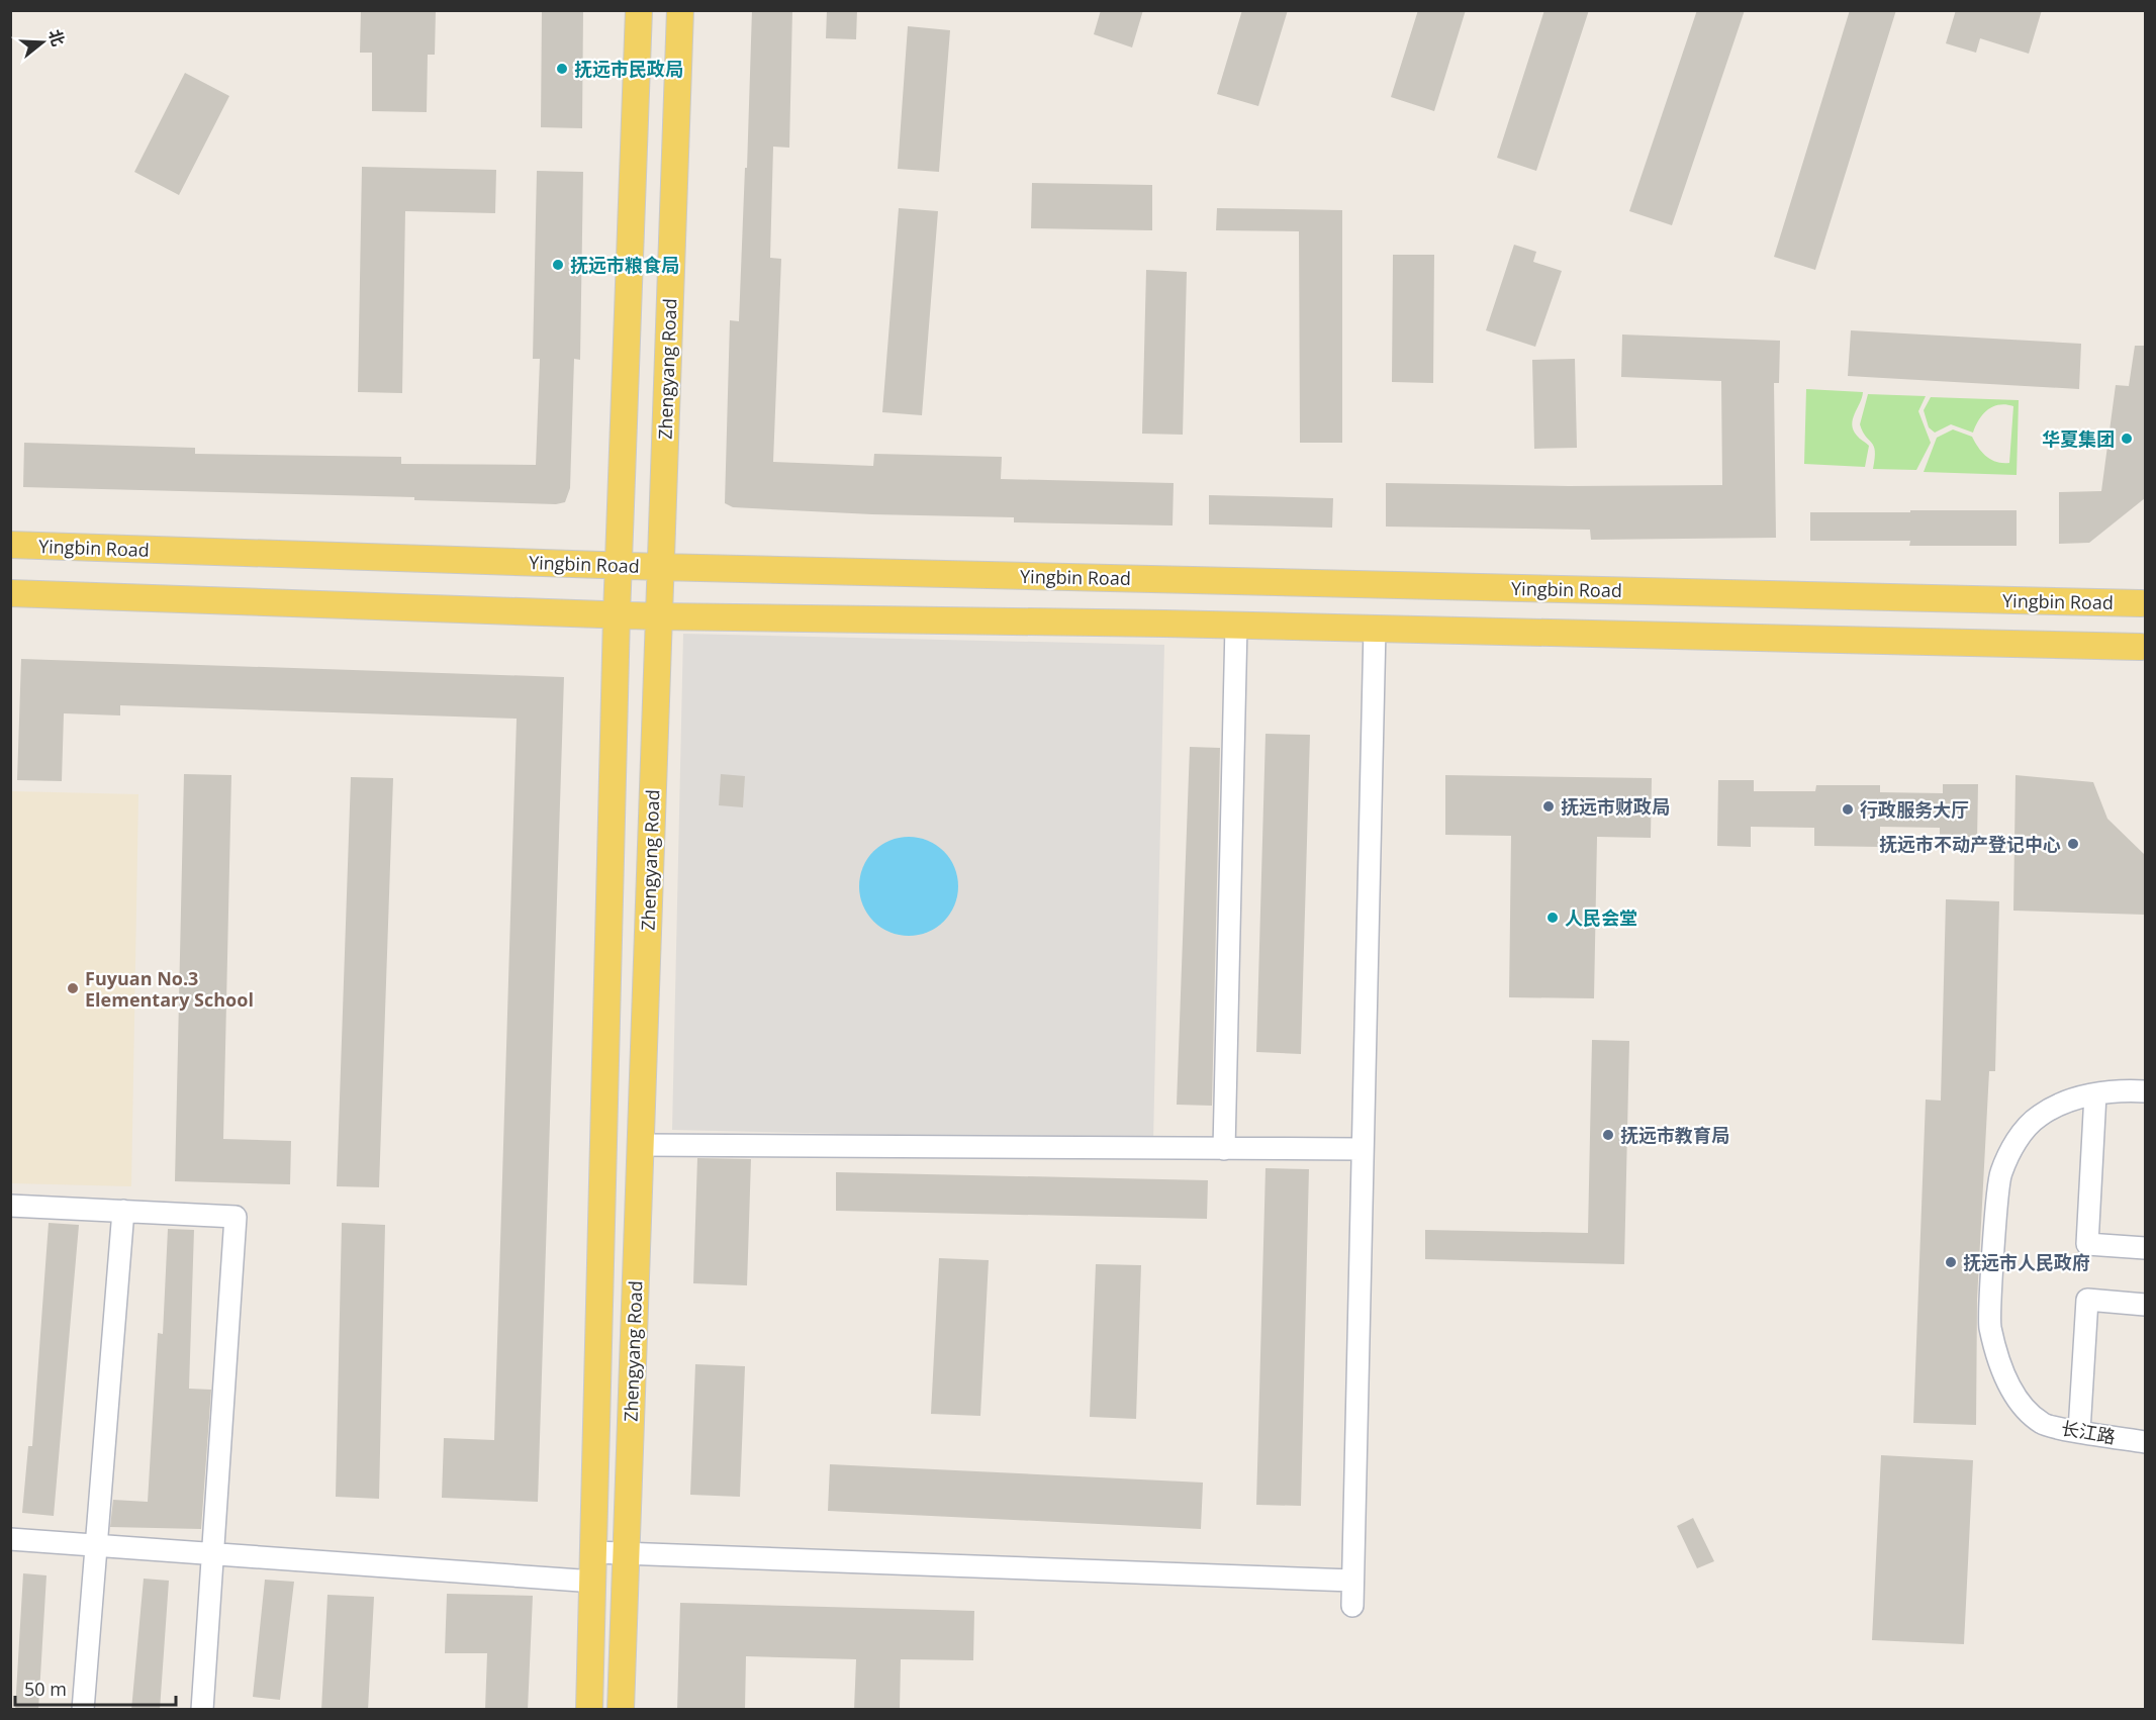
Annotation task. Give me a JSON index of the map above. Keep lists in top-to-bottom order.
{
  "streets": {
    "main road": ["Zhengyang Road", "Yingbin Road"],
    "street": ["长江路"]
  },
  "crossings": [
    ["Zhengyang Road", "Yingbin Road"]
  ],
  "places": [
    "抚远市民政局",
    "抚远市粮食局",
    "华夏集团",
    "抚远市财政局",
    "行政服务大厅",
    "抚远市不动产登记中心",
    "人民会堂",
    "Fuyuan No.3 Elementary School",
    "抚远市教育局",
    "抚远市人民政府"
  ],
  "scale_bar": "50 m",
  "north": "right"
}
